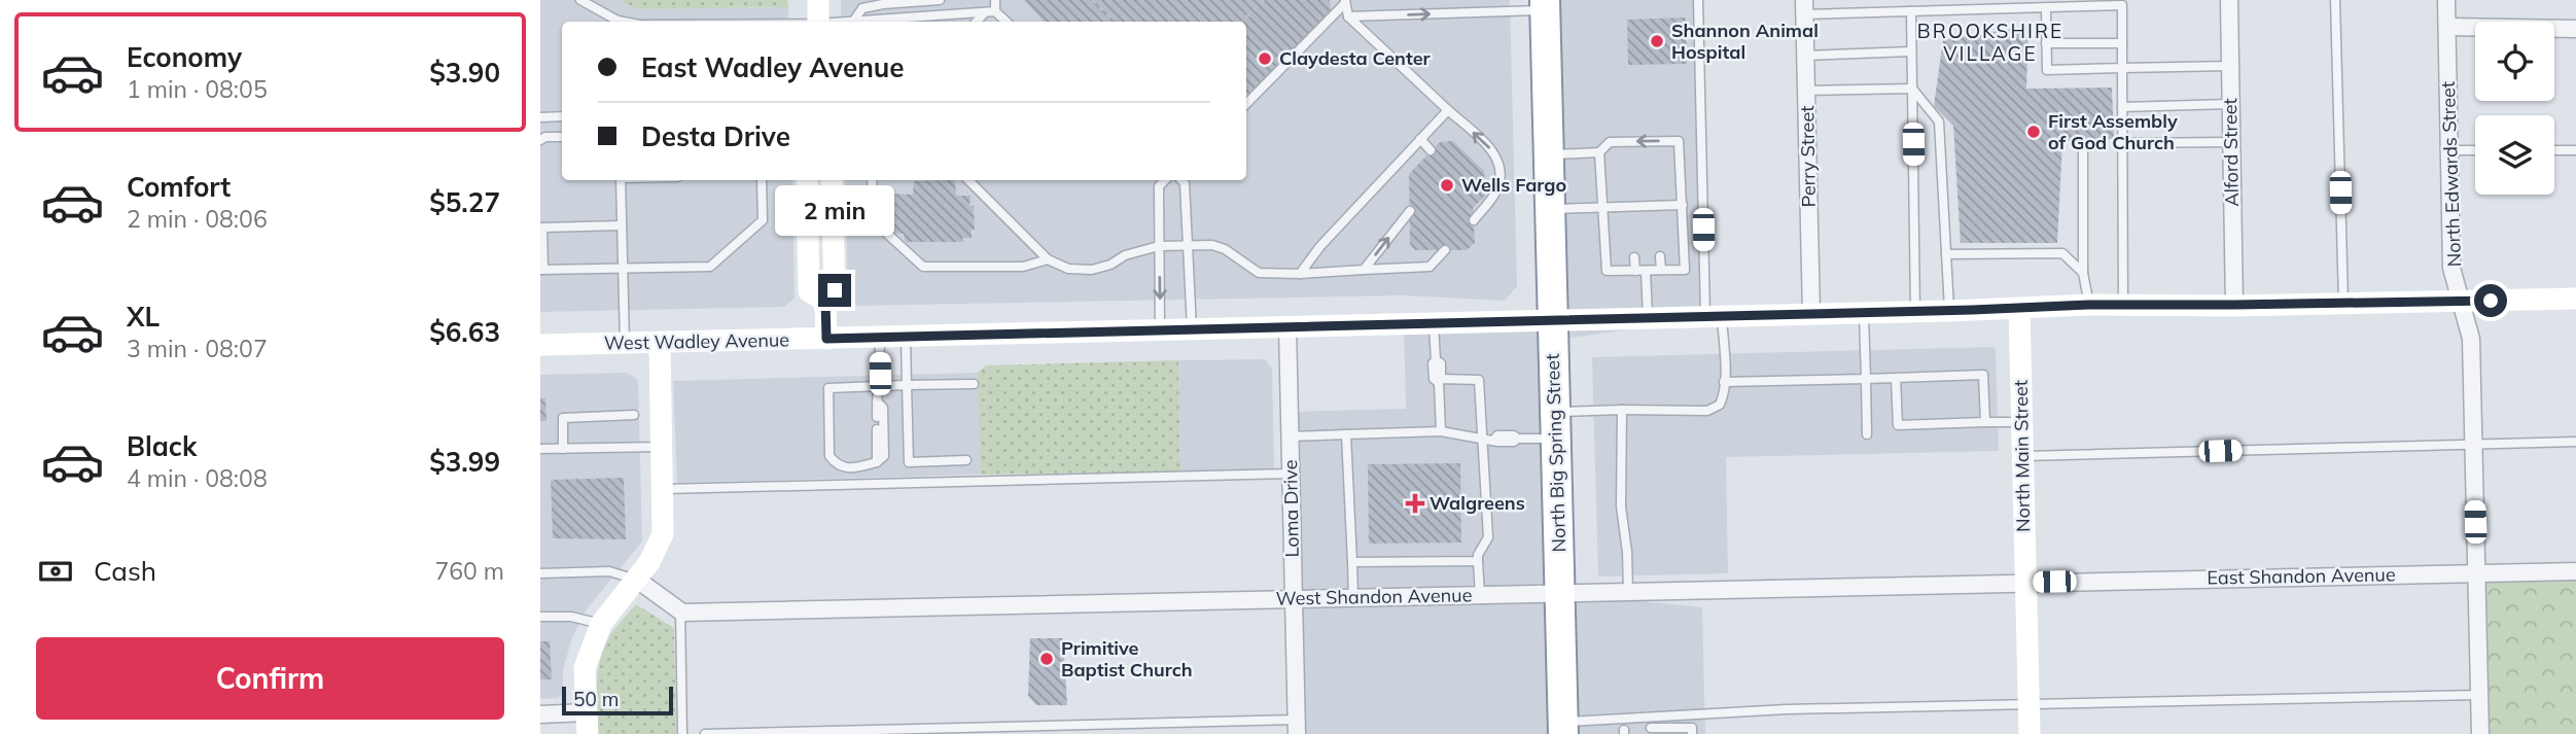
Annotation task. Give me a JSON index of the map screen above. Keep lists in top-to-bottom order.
{
  "streets": {
    "highway": ["North Big Spring Street"],
    "main road": ["West Wadley Avenue", "North Main Street"],
    "street": [
      "Alford Street",
      "Perry Street",
      "North Edwards Street",
      "Loma Drive",
      "East Shandon Avenue",
      "West Shandon Avenue"
    ]
  },
  "crossings": [
    ["Alford Street", "West Wadley Avenue"],
    ["Perry Street", "West Wadley Avenue"],
    ["North Edwards Street", "West Wadley Avenue"],
    ["North Edwards Street", "East Shandon Avenue"],
    ["West Wadley Avenue", "North Big Spring Street"],
    ["West Wadley Avenue", "North Main Street"],
    ["West Wadley Avenue", "Loma Drive"],
    ["North Big Spring Street", "West Shandon Avenue"],
    ["North Main Street", "East Shandon Avenue"],
    ["North Main Street", "West Shandon Avenue"],
    ["Loma Drive", "West Shandon Avenue"],
    ["East Shandon Avenue", "West Shandon Avenue"]
  ],
  "districts": ["BROOKSHIRE VILLAGE"],
  "places": {
    "other": [
      "Shannon Animal Hospital",
      "Claydesta Center",
      "First Assembly of God Church",
      "Wells Fargo",
      "Primitive Baptist Church"
    ],
    "health": ["Walgreens"]
  },
  "scale_bar": "50 m",
  "page": {
    "list": [
      {
        "name": "Economy",
        "note": "1 min · 08:05",
        "value": "$3.90"
      },
      {
        "name": "Comfort",
        "note": "2 min · 08:06",
        "value": "$5.27"
      },
      {
        "name": "XL",
        "note": "3 min · 08:07",
        "value": "$6.63"
      },
      {
        "name": "Black",
        "note": "4 min · 08:08",
        "value": "$3.99"
      }
    ],
    "banner": ["East Wadley Avenue", "Desta Drive"],
    "bubble": "2 min",
    "pay": ["Cash", "760 m"],
    "buttons": "Confirm",
    "scale": "50 m"
  }
}
